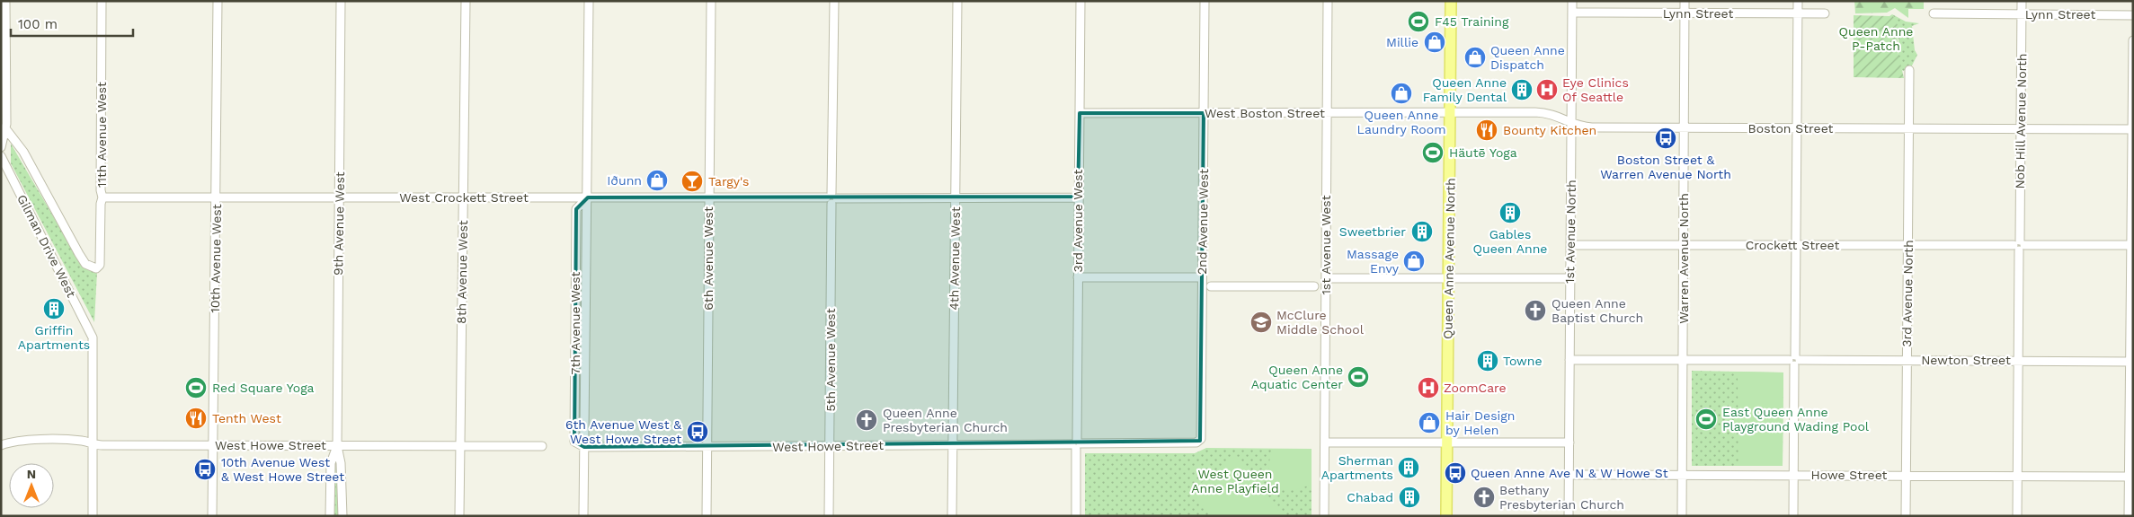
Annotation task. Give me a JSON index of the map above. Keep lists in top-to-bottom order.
{
  "streets": {
    "main road": ["Queen Anne Avenue North"],
    "street": [
      "Lynn Street",
      "West Boston Street",
      "Nob Hill Avenue North",
      "Boston Street",
      "11th Avenue West",
      "West Crockett Street",
      "3rd Avenue West",
      "2nd Avenue West",
      "9th Avenue West",
      "1st Avenue North",
      "1st Avenue West",
      "Crockett Street",
      "Gilman Drive West",
      "10th Avenue West",
      "6th Avenue West",
      "4th Avenue West",
      "Warren Avenue North",
      "8th Avenue West",
      "3rd Avenue North",
      "7th Avenue West",
      "5th Avenue West",
      "Newton Street",
      "West Howe Street",
      "Howe Street"
    ]
  },
  "crossings": [
    ["Lynn Street", "Nob Hill Avenue North"],
    ["Lynn Street", "1st Avenue North"],
    ["Lynn Street", "Warren Avenue North"],
    ["West Boston Street", "Boston Street"],
    ["West Boston Street", "3rd Avenue West"],
    ["West Boston Street", "2nd Avenue West"],
    ["West Boston Street", "1st Avenue West"],
    ["West Boston Street", "Queen Anne Avenue North"],
    ["Nob Hill Avenue North", "Boston Street"],
    ["Nob Hill Avenue North", "Crockett Street"],
    ["Nob Hill Avenue North", "Newton Street"],
    ["Nob Hill Avenue North", "Howe Street"],
    ["Boston Street", "1st Avenue North"],
    ["Boston Street", "Queen Anne Avenue North"],
    ["Boston Street", "Warren Avenue North"],
    ["Boston Street", "3rd Avenue North"],
    ["11th Avenue West", "West Crockett Street"],
    ["11th Avenue West", "Gilman Drive West"],
    ["West Crockett Street", "3rd Avenue West"],
    ["West Crockett Street", "9th Avenue West"],
    ["West Crockett Street", "10th Avenue West"],
    ["West Crockett Street", "6th Avenue West"],
    ["West Crockett Street", "4th Avenue West"],
    ["West Crockett Street", "8th Avenue West"],
    ["West Crockett Street", "7th Avenue West"],
    ["West Crockett Street", "5th Avenue West"],
    ["3rd Avenue West", "West Howe Street"],
    ["2nd Avenue West", "West Howe Street"],
    ["9th Avenue West", "West Howe Street"],
    ["1st Avenue North", "Crockett Street"],
    ["1st Avenue North", "Newton Street"],
    ["1st Avenue North", "Howe Street"],
    ["Crockett Street", "Warren Avenue North"],
    ["Crockett Street", "3rd Avenue North"],
    ["Gilman Drive West", "West Howe Street"],
    ["10th Avenue West", "West Howe Street"],
    ["6th Avenue West", "West Howe Street"],
    ["4th Avenue West", "West Howe Street"],
    ["Warren Avenue North", "Newton Street"],
    ["Warren Avenue North", "Howe Street"],
    ["8th Avenue West", "West Howe Street"],
    ["3rd Avenue North", "Newton Street"],
    ["3rd Avenue North", "Howe Street"],
    ["7th Avenue West", "West Howe Street"],
    ["5th Avenue West", "West Howe Street"]
  ],
  "parks": ["Queen Anne P-Patch", "West Queen Anne Playfield"],
  "places": {
    "sports": [
      "F45 Training",
      "Häutē Yoga",
      "Queen Anne Aquatic Center",
      "Red Square Yoga",
      "East Queen Anne Playground Wading Pool"
    ],
    "shop": [
      "Millie",
      "Queen Anne Dispatch",
      "Queen Anne Laundry Room",
      "Iðunn",
      "Massage Envy",
      "Hair Design by Helen"
    ],
    "building": [
      "Queen Anne Family Dental",
      "Gables Queen Anne",
      "Sweetbrier",
      "Griffin Apartments",
      "Towne",
      "Sherman Apartments",
      "Chabad"
    ],
    "hospital": ["Eye Clinics Of Seattle", "ZoomCare"],
    "restaurant": ["Bounty Kitchen", "Tenth West"],
    "bus stop": [
      "Boston Street & Warren Avenue North",
      "6th Avenue West & West Howe Street",
      "10th Avenue West & West Howe Street",
      "Queen Anne Ave N & W Howe St"
    ],
    "bar": ["Targy's"],
    "church": ["Queen Anne Baptist Church", "Queen Anne Presbyterian Church", "Bethany Presbyterian Church"],
    "school or university": ["McClure Middle School"]
  },
  "scale_bar": "100 m",
  "north": "top"
}
